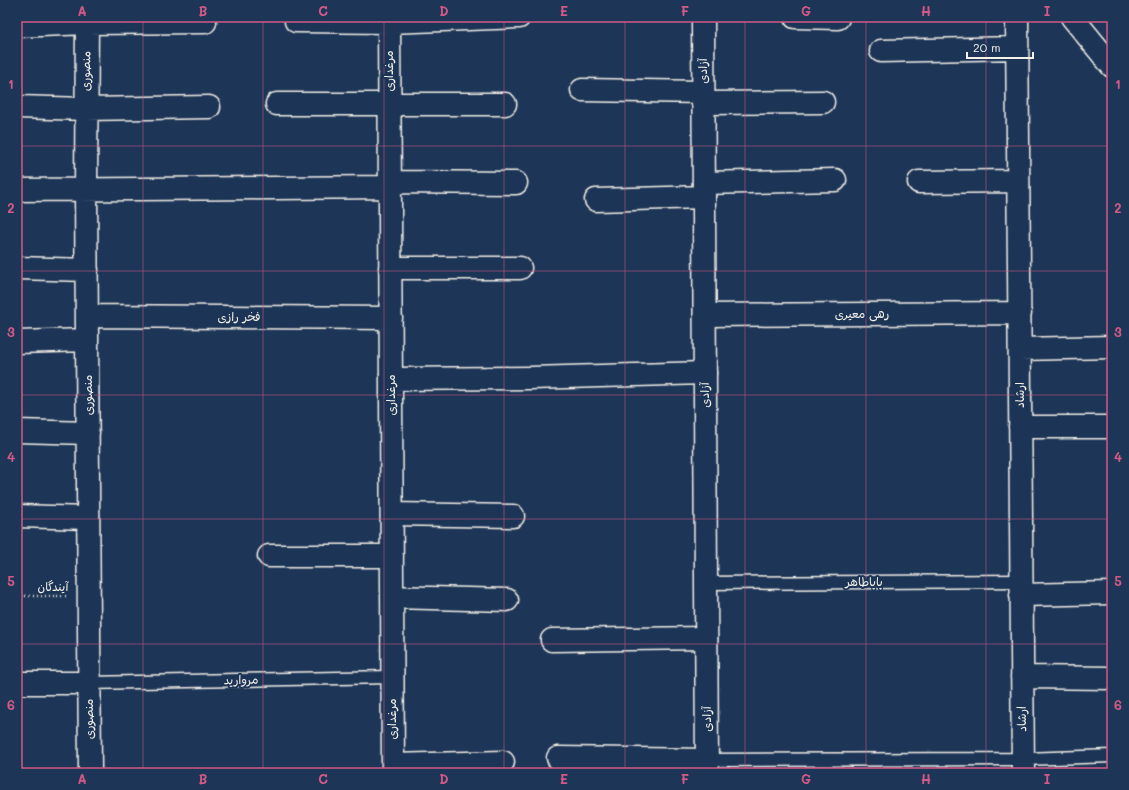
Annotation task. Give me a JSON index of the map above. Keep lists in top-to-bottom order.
{
  "streets": {
    "street": [
      "منصوری",
      "مرغداری",
      "آزادی",
      "رهی معیری",
      "فخر رازی",
      "ارشاد"
    ],
    "lane": ["باباطاهر", "مروارید"],
    "path": ["آیندگان"]
  },
  "crossings": [
    ["منصوری", "فخر رازی"],
    ["منصوری", "آیندگان"],
    ["منصوری", "مروارید"],
    ["مرغداری", "فخر رازی"],
    ["مرغداری", "مروارید"],
    ["آزادی", "رهی معیری"],
    ["آزادی", "باباطاهر"],
    ["رهی معیری", "ارشاد"],
    ["ارشاد", "باباطاهر"]
  ],
  "scale_bar": "20 m",
  "grid": {
    "columns": [
      "A",
      "B",
      "C",
      "D",
      "E",
      "F",
      "G",
      "H",
      "I"
    ],
    "rows": [
      "1",
      "2",
      "3",
      "4",
      "5",
      "6"
    ]
  }
}
